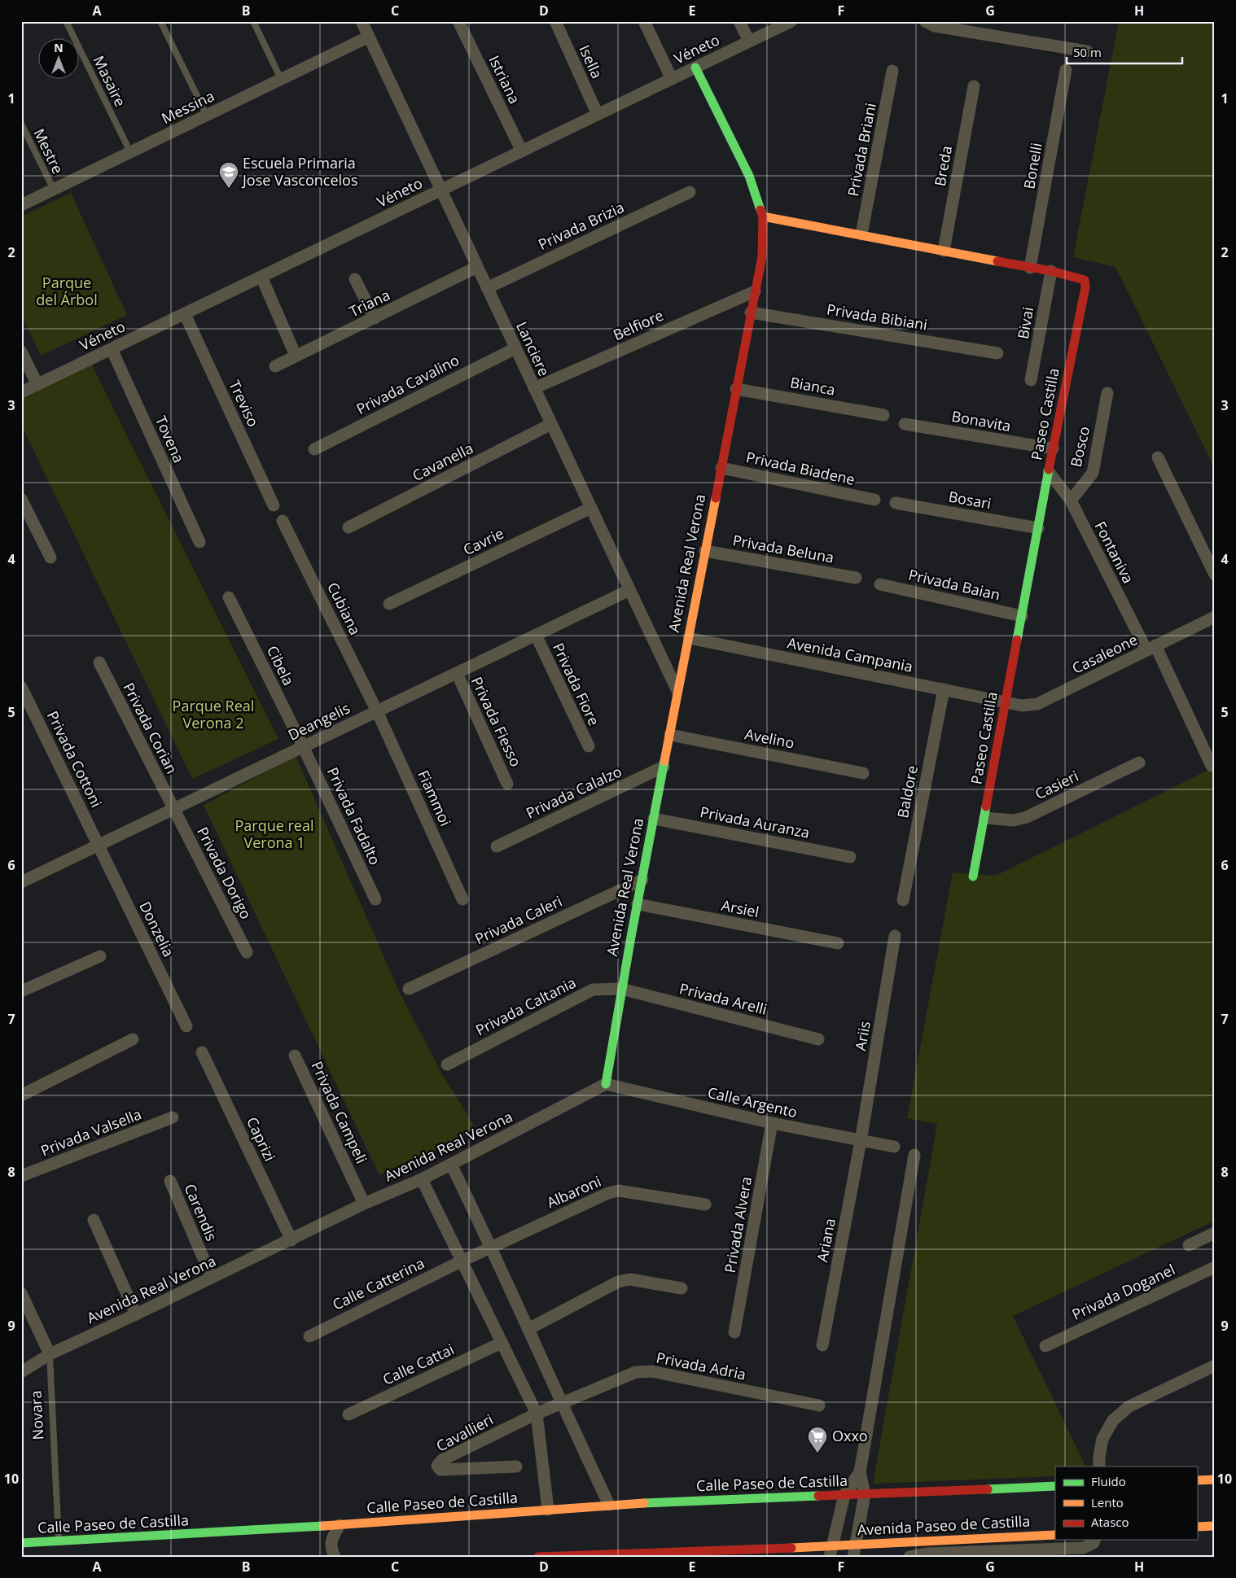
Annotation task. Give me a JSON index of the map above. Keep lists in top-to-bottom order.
{
  "streets": {
    "street": [
      "Véneto",
      "Isella",
      "Istriana",
      "Messina",
      "Privada Briani",
      "Breda",
      "Bonelli",
      "Privada Brizia",
      "Triana",
      "Privada Bibiani",
      "Bivai",
      "Belfiore",
      "Lanciere",
      "Privada Cavalino",
      "Bianca",
      "Treviso",
      "Paseo Castilla",
      "Bonavita",
      "Tovena",
      "Bosco",
      "Cavanella",
      "Privada Biadene",
      "Bosari",
      "Cavrie",
      "Privada Beluna",
      "Fontaniva",
      "Avenida Real Verona",
      "Privada Baian",
      "Cubiana",
      "Casaleone",
      "Avenida Campania",
      "Cibela",
      "Privada Fiore",
      "Deangelis",
      "Privada Fiesso",
      "Privada Corian",
      "Avelino",
      "Privada Cottoni",
      "Casieri",
      "Baldore",
      "Privada Calalzo",
      "Fiammoi",
      "Privada Fadalto",
      "Privada Auranza",
      "Privada Dorigo",
      "Arsiel",
      "Privada Caleri",
      "Donzelia",
      "Privada Arelli",
      "Privada Caltania",
      "Ariis",
      "Calle Argento",
      "Privada Campeli",
      "Privada Valsella",
      "Caprizi",
      "Albaroni",
      "Carendis",
      "Privada Alvera",
      "Ariana",
      "Calle Catterina",
      "Privada Doganel",
      "Calle Cattai",
      "Privada Adria",
      "Novara",
      "Cavallieri",
      "Calle Paseo de Castilla",
      "Avenida Paseo de Castilla"
    ],
    "lane": ["Masaire", "Mestre"]
  },
  "crossings": [
    ["Véneto", "Isella"],
    ["Véneto", "Istriana"],
    ["Véneto", "Lanciere"],
    ["Véneto", "Treviso"],
    ["Véneto", "Tovena"],
    ["Véneto", "Avenida Real Verona"],
    ["Masaire", "Messina"],
    ["Messina", "Mestre"],
    ["Messina", "Lanciere"],
    ["Privada Briani", "Paseo Castilla"],
    ["Breda", "Paseo Castilla"],
    ["Bonelli", "Paseo Castilla"],
    ["Privada Brizia", "Lanciere"],
    ["Triana", "Lanciere"],
    ["Privada Bibiani", "Avenida Real Verona"],
    ["Bivai", "Paseo Castilla"],
    ["Belfiore", "Lanciere"],
    ["Belfiore", "Avenida Real Verona"],
    ["Lanciere", "Privada Cavalino"],
    ["Lanciere", "Cavanella"],
    ["Lanciere", "Cavrie"],
    ["Lanciere", "Avenida Real Verona"],
    ["Lanciere", "Deangelis"],
    ["Bianca", "Avenida Real Verona"],
    ["Paseo Castilla", "Bonavita"],
    ["Paseo Castilla", "Bosari"],
    ["Paseo Castilla", "Fontaniva"],
    ["Paseo Castilla", "Avenida Real Verona"],
    ["Paseo Castilla", "Privada Baian"],
    ["Paseo Castilla", "Casaleone"],
    ["Paseo Castilla", "Avenida Campania"],
    ["Paseo Castilla", "Casieri"],
    ["Bosco", "Fontaniva"],
    ["Privada Biadene", "Avenida Real Verona"],
    ["Privada Beluna", "Avenida Real Verona"],
    ["Fontaniva", "Casaleone"],
    ["Avenida Real Verona", "Avenida Campania"],
    ["Avenida Real Verona", "Avelino"],
    ["Avenida Real Verona", "Privada Calalzo"],
    ["Avenida Real Verona", "Privada Auranza"],
    ["Avenida Real Verona", "Arsiel"],
    ["Avenida Real Verona", "Privada Caleri"],
    ["Avenida Real Verona", "Privada Arelli"],
    ["Avenida Real Verona", "Privada Caltania"],
    ["Avenida Real Verona", "Calle Argento"],
    ["Avenida Real Verona", "Privada Campeli"],
    ["Avenida Real Verona", "Caprizi"],
    ["Avenida Real Verona", "Carendis"],
    ["Avenida Real Verona", "Novara"],
    ["Cubiana", "Deangelis"],
    ["Cubiana", "Fiammoi"],
    ["Casaleone", "Avenida Campania"],
    ["Avenida Campania", "Baldore"],
    ["Cibela", "Deangelis"],
    ["Cibela", "Privada Fadalto"],
    ["Privada Fiore", "Deangelis"],
    ["Deangelis", "Privada Fiesso"],
    ["Deangelis", "Privada Corian"],
    ["Deangelis", "Privada Cottoni"],
    ["Deangelis", "Fiammoi"],
    ["Deangelis", "Privada Fadalto"],
    ["Deangelis", "Privada Dorigo"],
    ["Deangelis", "Donzelia"],
    ["Privada Corian", "Privada Dorigo"],
    ["Privada Cottoni", "Donzelia"],
    ["Privada Arelli", "Privada Caltania"],
    ["Ariis", "Calle Argento"],
    ["Ariis", "Ariana"],
    ["Calle Argento", "Privada Alvera"],
    ["Calle Argento", "Ariana"],
    ["Albaroni", "Calle Catterina"],
    ["Privada Adria", "Cavallieri"],
    ["Novara", "Calle Paseo de Castilla"]
  ],
  "parks": ["Parque del Árbol", "Parque Real Verona 2", "Parque real Verona 1"],
  "places": {
    "school or university": ["Escuela Primaria Jose Vasconcelos"],
    "supermarket": ["Oxxo"]
  },
  "legend": ["Fluido", "Lento", "Atasco"],
  "scale_bar": "50 m",
  "north": "top",
  "grid": {
    "columns": [
      "A",
      "B",
      "C",
      "D",
      "E",
      "F",
      "G",
      "H"
    ],
    "rows": [
      "1",
      "2",
      "3",
      "4",
      "5",
      "6",
      "7",
      "8",
      "9",
      "10"
    ]
  }
}
